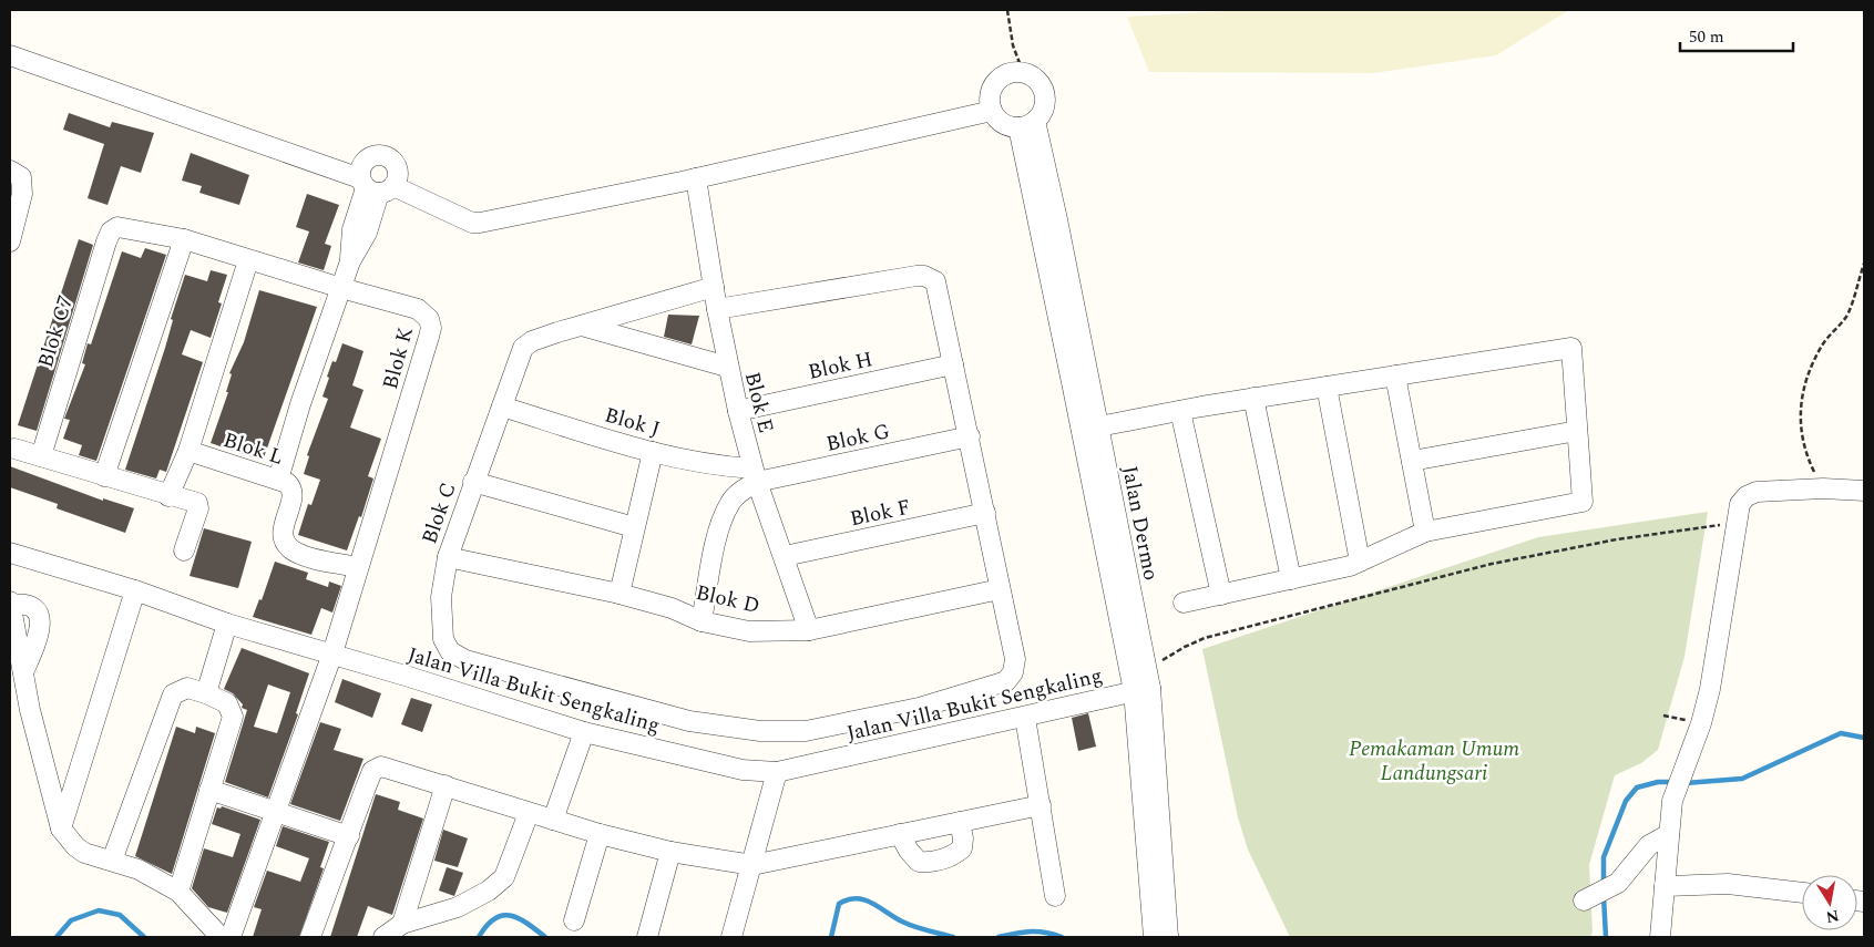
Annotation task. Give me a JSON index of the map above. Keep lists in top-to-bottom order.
{
  "streets": {
    "street": [
      "Blok C7",
      "Blok K",
      "Blok H",
      "Blok E",
      "Blok J",
      "Blok G",
      "Blok L",
      "Blok F",
      "Blok C",
      "Jalan Dermo",
      "Blok D",
      "Jalan Villa Bukit Sengkaling"
    ]
  },
  "crossings": [
    ["Blok C7", "Blok K"],
    ["Blok K", "Blok L"],
    ["Blok K", "Jalan Villa Bukit Sengkaling"],
    ["Blok H", "Blok E"],
    ["Blok E", "Blok J"],
    ["Blok E", "Blok G"],
    ["Blok E", "Blok F"],
    ["Blok E", "Blok C"],
    ["Blok E", "Blok D"],
    ["Blok J", "Blok G"],
    ["Blok J", "Blok C"],
    ["Blok C", "Blok D"],
    ["Jalan Dermo", "Jalan Villa Bukit Sengkaling"]
  ],
  "parks": ["Pemakaman Umum Landungsari"],
  "scale_bar": "50 m",
  "north": "bottom"
}
